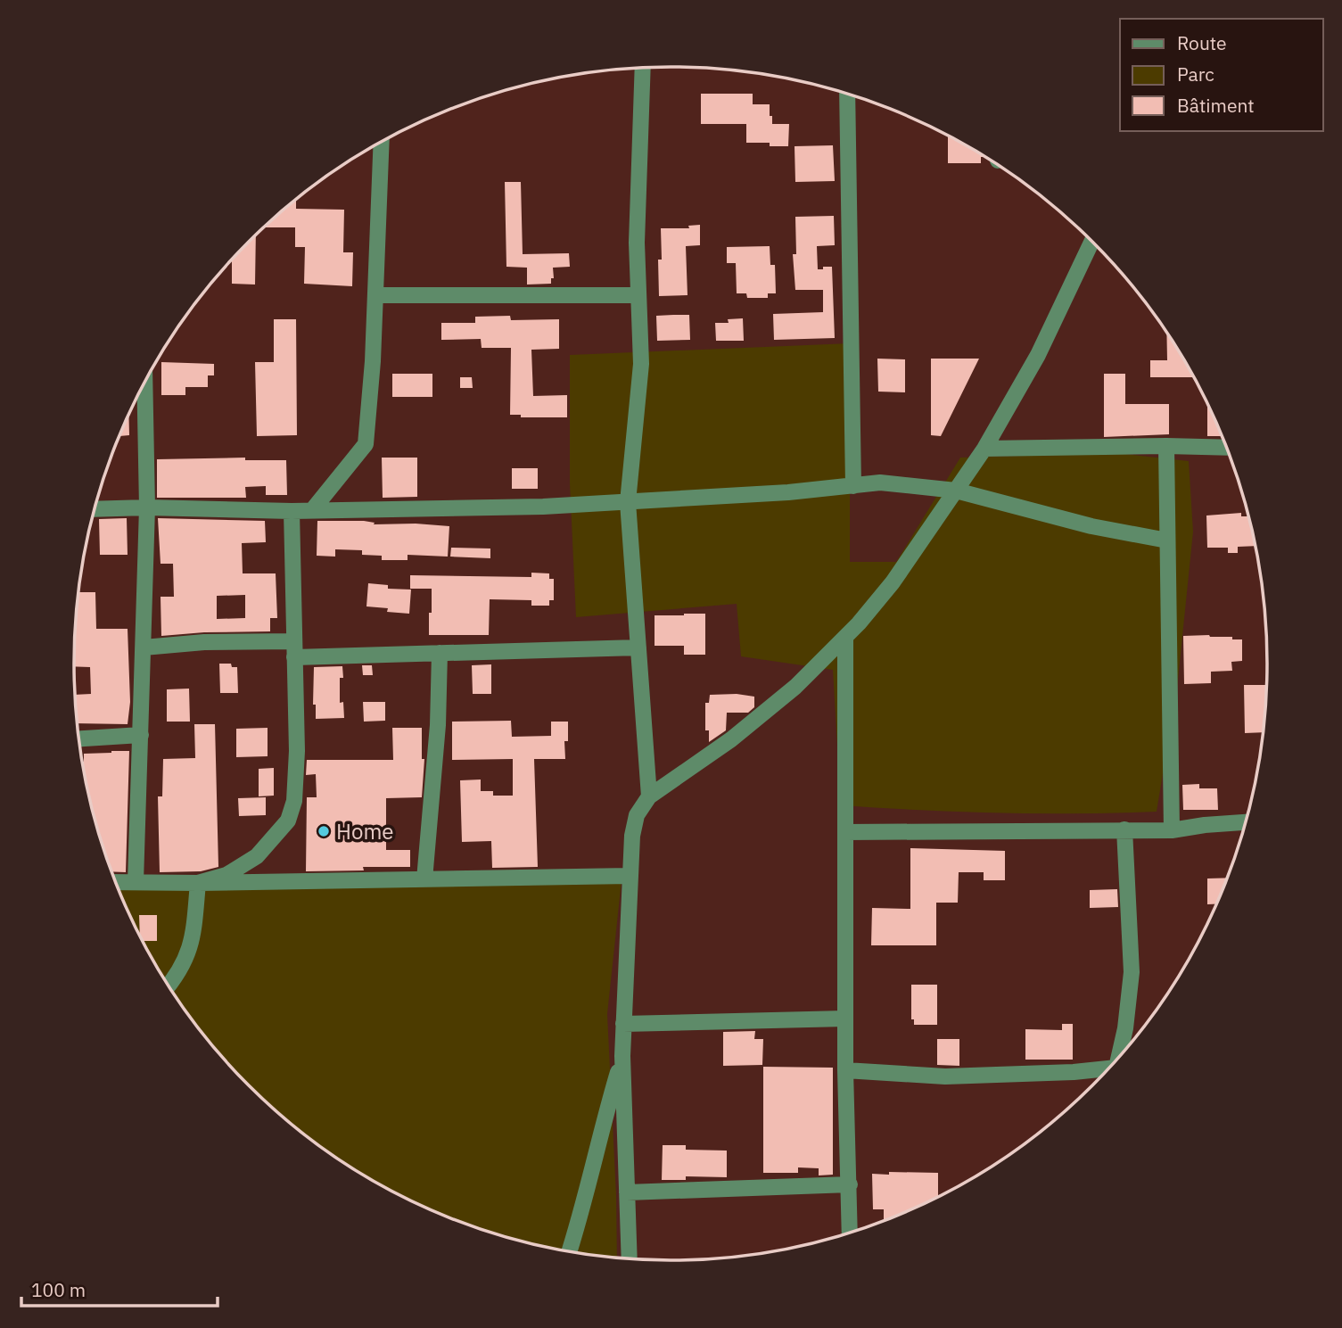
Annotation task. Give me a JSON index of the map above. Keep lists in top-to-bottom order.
{
  "places": ["Home"],
  "legend": ["Route", "Parc", "Bâtiment"],
  "scale_bar": "100 m"
}
